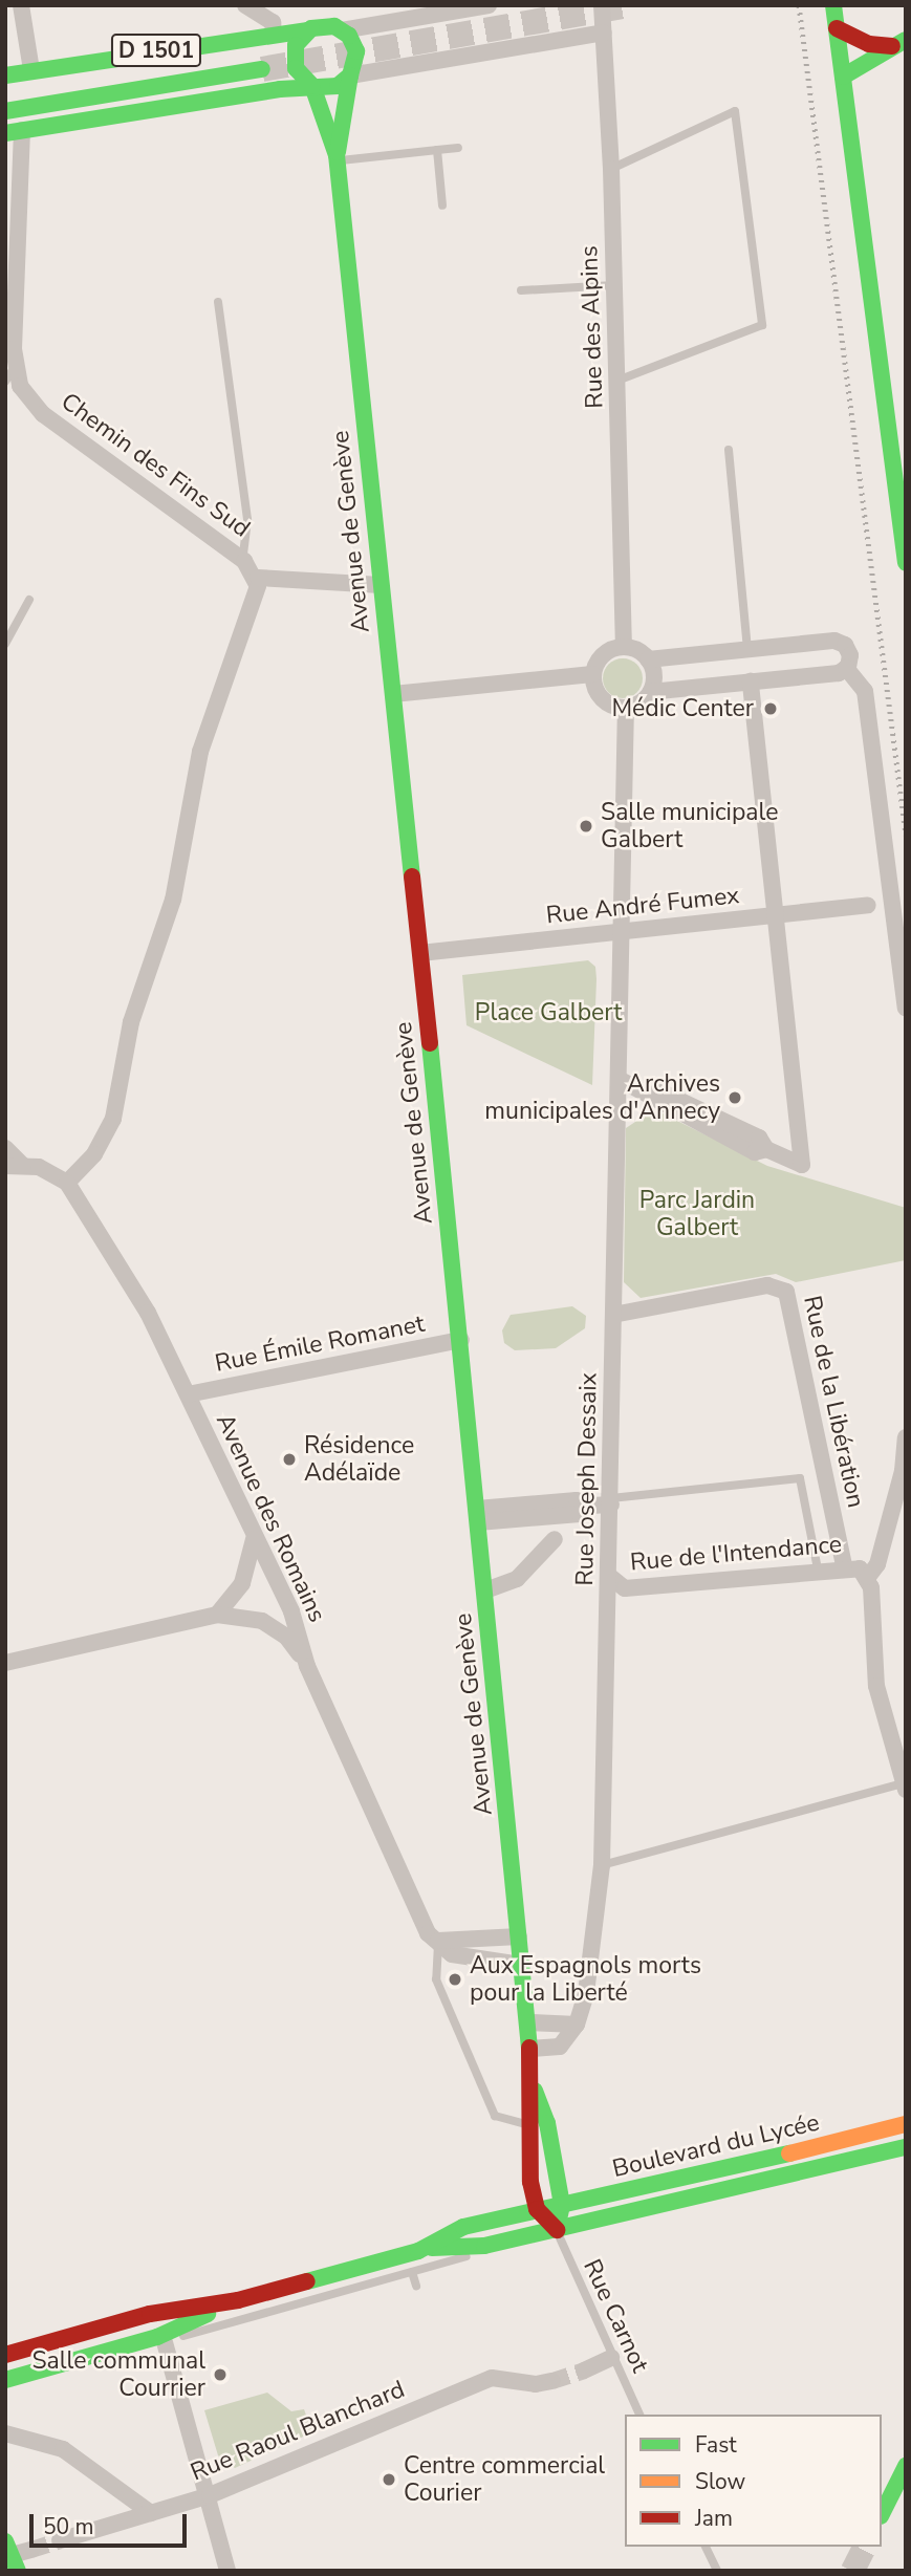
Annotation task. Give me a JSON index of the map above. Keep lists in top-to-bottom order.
{
  "streets": {
    "main road": ["D 1501", "Avenue de Genève", "Boulevard du Lycée"],
    "street": [
      "Rue des Alpins",
      "Chemin des Fins Sud",
      "Rue André Fumex",
      "Rue Émile Romanet",
      "Rue de la Libération",
      "Rue Joseph Dessaix",
      "Avenue des Romains",
      "Rue de l'Intendance",
      "Rue Raoul Blanchard"
    ],
    "lane": ["Rue Carnot"]
  },
  "crossings": [
    ["D 1501", "Avenue de Genève"],
    ["Rue des Alpins", "Rue Joseph Dessaix"],
    ["Avenue de Genève", "Rue André Fumex"],
    ["Avenue de Genève", "Rue Émile Romanet"],
    ["Avenue de Genève", "Avenue des Romains"],
    ["Avenue de Genève", "Boulevard du Lycée"],
    ["Avenue de Genève", "Rue Carnot"],
    ["Rue André Fumex", "Rue Joseph Dessaix"],
    ["Rue Émile Romanet", "Avenue des Romains"],
    ["Rue de la Libération", "Rue Joseph Dessaix"],
    ["Rue de la Libération", "Rue de l'Intendance"],
    ["Rue Joseph Dessaix", "Rue de l'Intendance"],
    ["Boulevard du Lycée", "Rue Carnot"]
  ],
  "parks": ["Place Galbert", "Parc Jardin Galbert"],
  "places": [
    "Médic Center",
    "Salle municipale Galbert",
    "Archives municipales d'Annecy",
    "Résidence Adélaïde",
    "Aux Espagnols morts pour la Liberté",
    "Salle communal Courrier",
    "Centre commercial Courier"
  ],
  "legend": ["Fast", "Slow", "Jam"],
  "scale_bar": "50 m"
}
